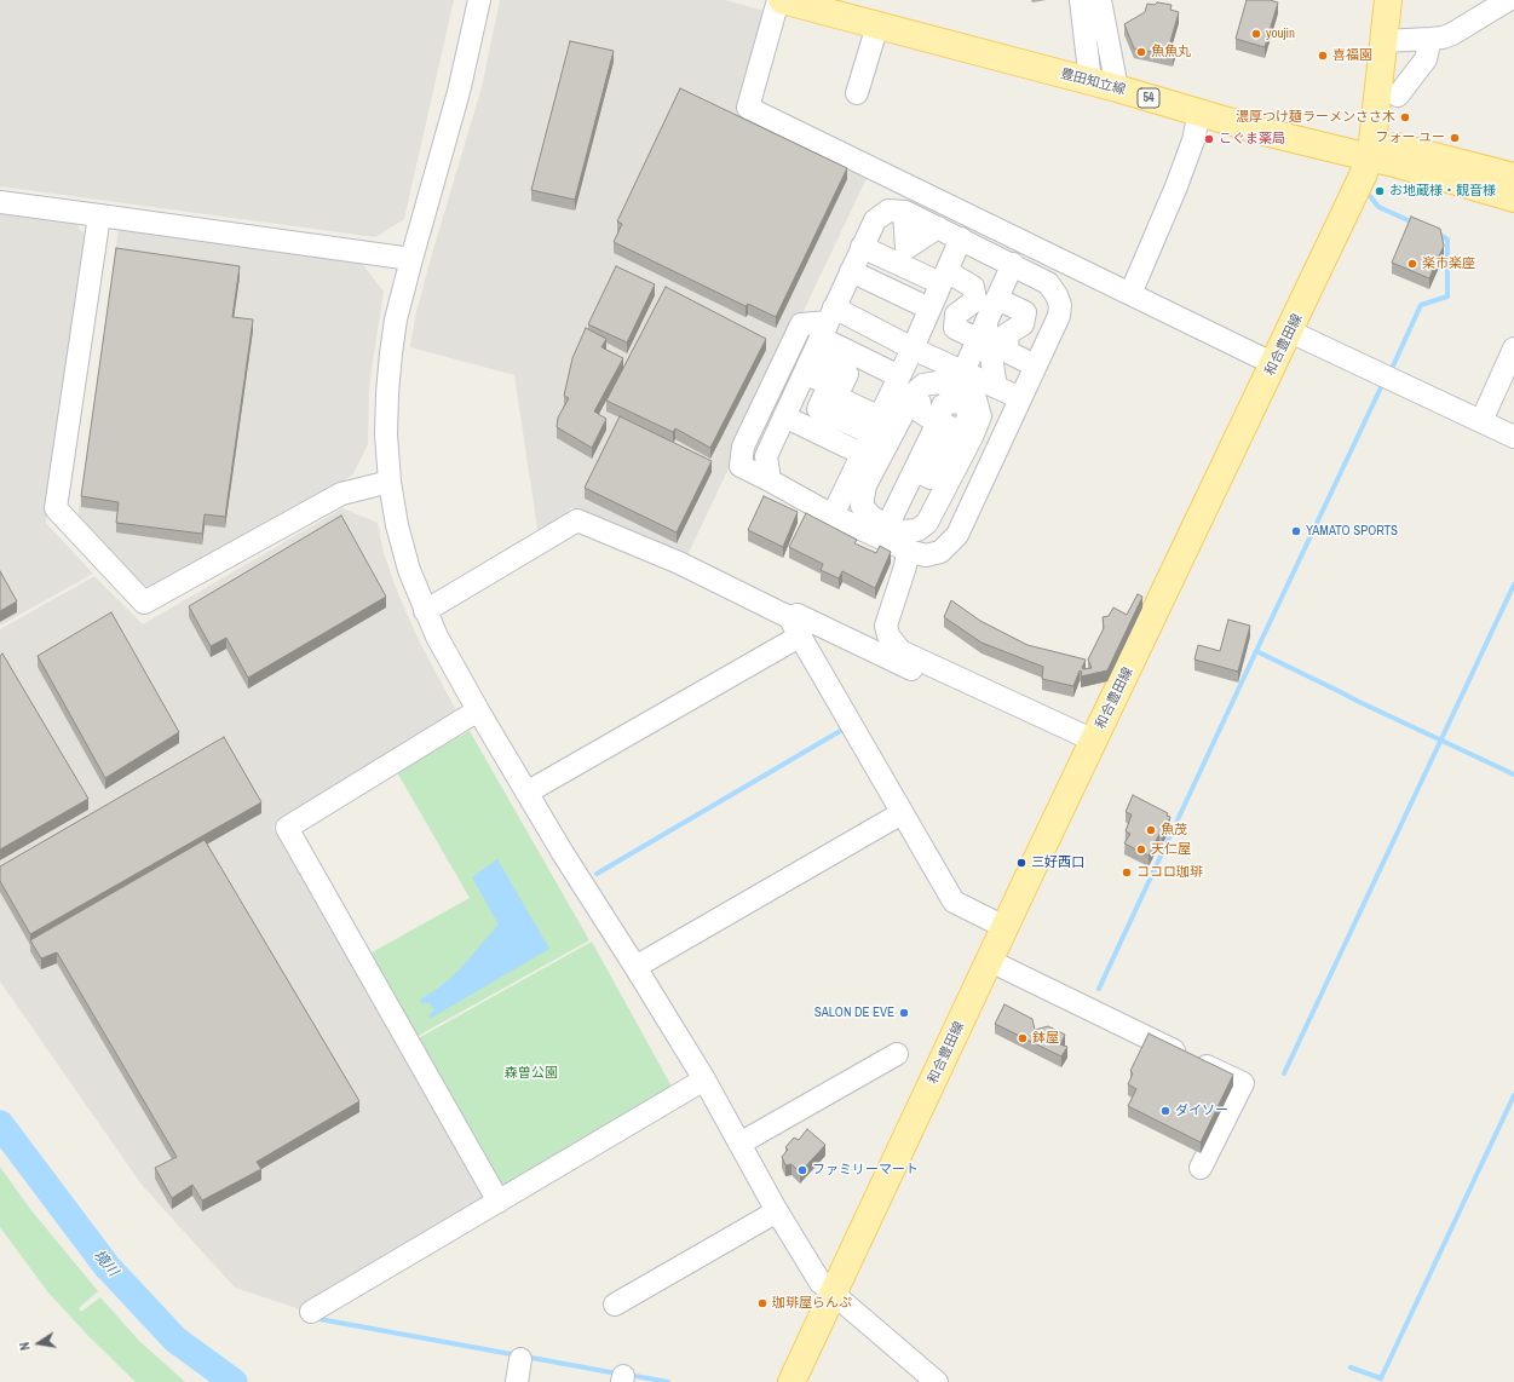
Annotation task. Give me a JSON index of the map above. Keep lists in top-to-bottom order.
{
  "streets": {
    "main road": ["豊田知立線", "54", "和合豊田線"]
  },
  "crossings": [
    ["豊田知立線", "和合豊田線"]
  ],
  "water": ["境川"],
  "parks": ["森曽公園"],
  "places": [
    "youjin",
    "魚魚丸",
    "喜福園",
    "濃厚つけ麺ラーメンささ木",
    "フォー ユー",
    "こぐま薬局",
    "お地蔵様・観音様",
    "楽市楽座",
    "YAMATO SPORTS",
    "魚茂",
    "天仁屋",
    "三好西口",
    "ココロ珈琲",
    "SALON DE EVE",
    "鉢屋",
    "ダイソー",
    "ファミリーマート",
    "珈琲屋らんぷ"
  ],
  "north": "left"
}
